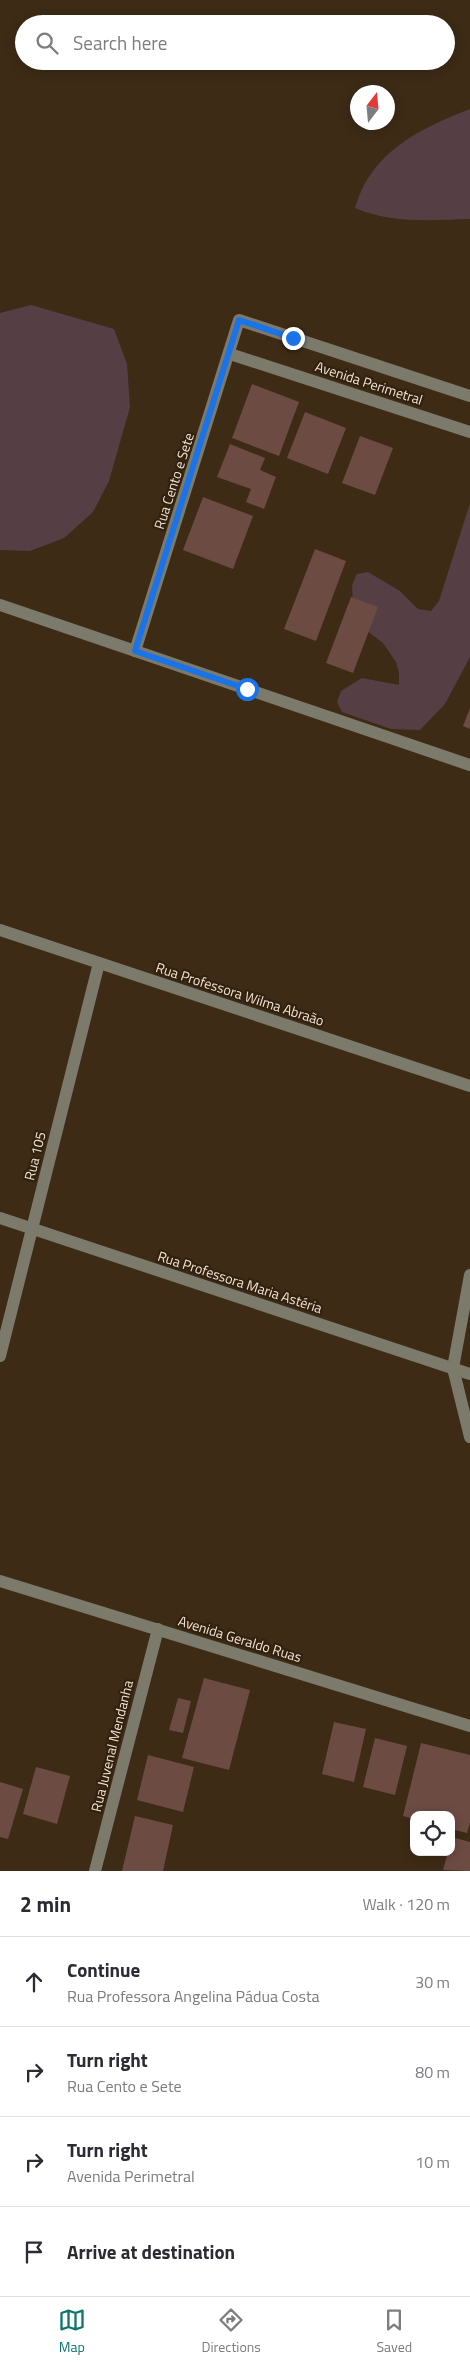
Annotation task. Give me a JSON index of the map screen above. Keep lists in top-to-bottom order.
{
  "streets": {
    "street": [
      "Avenida Perimetral",
      "Rua Cento e Sete",
      "Rua Professora Wilma Abraão",
      "Rua 105",
      "Rua Professora Maria Astéria",
      "Avenida Geraldo Ruas",
      "Rua Juvenal Mendanha"
    ]
  },
  "crossings": [
    ["Avenida Perimetral", "Rua Cento e Sete"],
    ["Rua Professora Wilma Abraão", "Rua 105"],
    ["Rua 105", "Rua Professora Maria Astéria"],
    ["Avenida Geraldo Ruas", "Rua Juvenal Mendanha"]
  ],
  "north": "top",
  "page": {
    "search": "Search here",
    "heading": ["2 min", "Walk · 120 m"],
    "list": [
      ["Continue", "Rua Professora Angelina Pádua Costa", "30 m"],
      ["Turn right", "Rua Cento e Sete", "80 m"],
      ["Turn right", "Avenida Perimetral", "10 m"],
      "Arrive at destination"
    ],
    "nav": ["Map", "Directions", "Saved"]
  }
}
